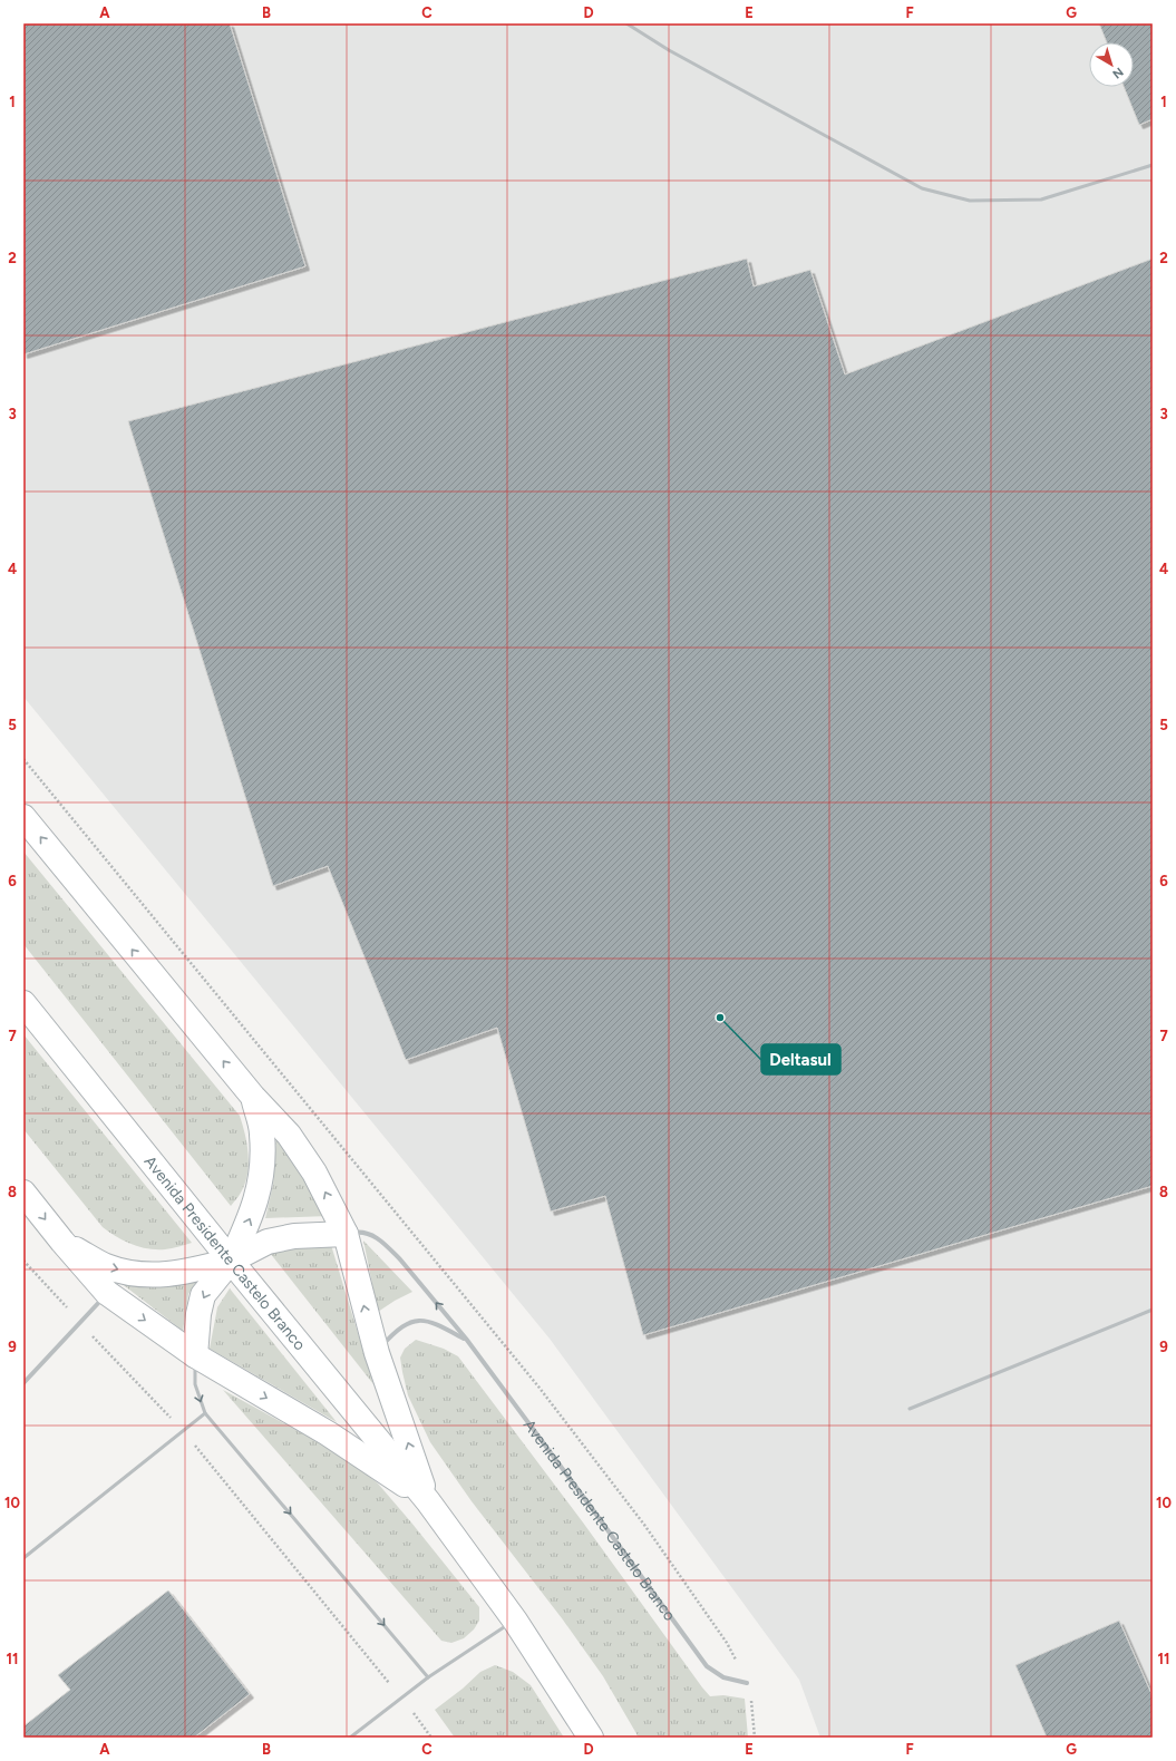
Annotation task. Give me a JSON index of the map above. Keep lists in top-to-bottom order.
{
  "streets": {
    "main road": ["Avenida Presidente Castelo Branco"]
  },
  "places": ["Deltasul"],
  "north": "bottom right",
  "grid": {
    "columns": [
      "A",
      "B",
      "C",
      "D",
      "E",
      "F",
      "G"
    ],
    "rows": [
      "1",
      "2",
      "3",
      "4",
      "5",
      "6",
      "7",
      "8",
      "9",
      "10",
      "11"
    ]
  }
}
